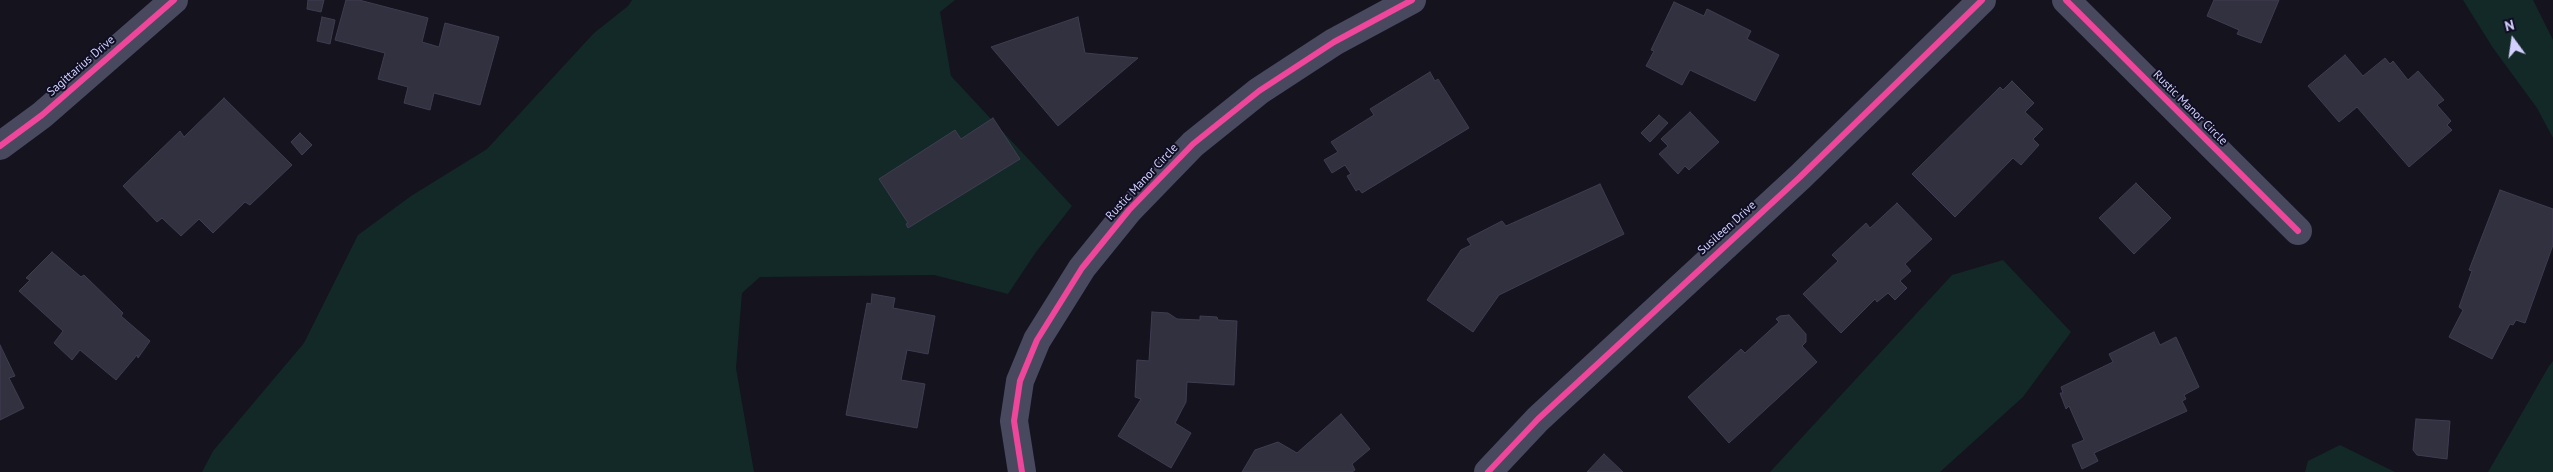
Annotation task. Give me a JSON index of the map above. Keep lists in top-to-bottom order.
{
  "streets": {
    "street": ["Sagittarius Drive", "Rustic Manor Circle", "Susileen Drive"]
  },
  "north": "top"
}
